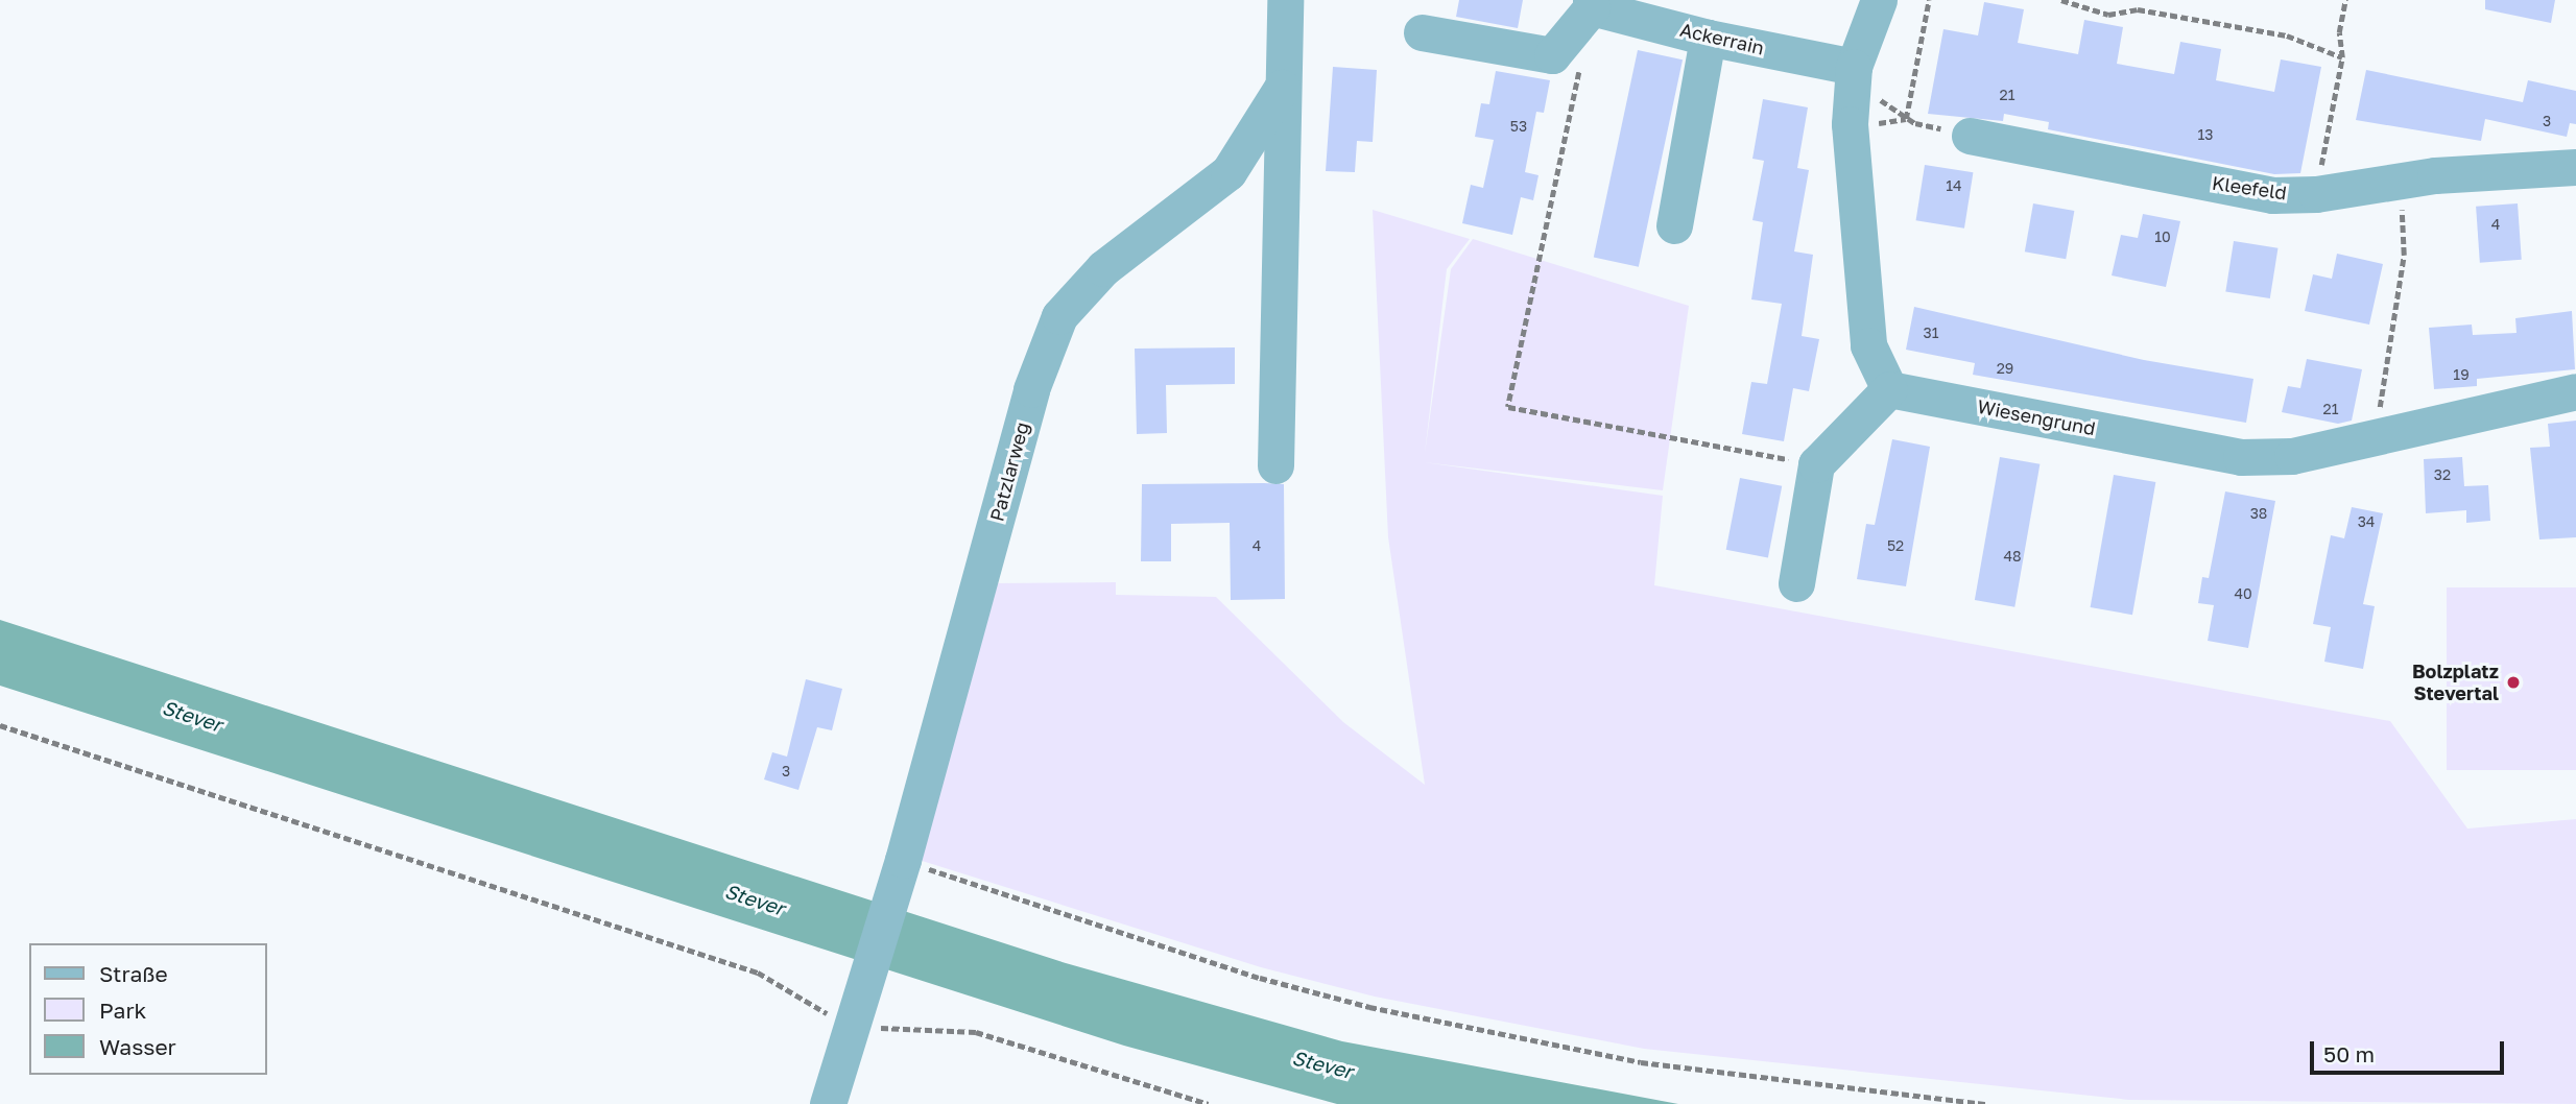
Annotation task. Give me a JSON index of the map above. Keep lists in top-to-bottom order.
{
  "streets": {
    "street": [
      "Ackerrain",
      "Kleefeld",
      "Wiesengrund",
      "Patzlarweg"
    ]
  },
  "water": ["Stever"],
  "places": ["Bolzplatz Stevertal"],
  "house_numbers": [
    "21",
    "3",
    "53",
    "13",
    "14",
    "4",
    "10",
    "31",
    "29",
    "19",
    "21",
    "32",
    "38",
    "34",
    "4",
    "52",
    "48",
    "40",
    "3"
  ],
  "legend": ["Straße", "Park", "Wasser"],
  "scale_bar": "50 m"
}
